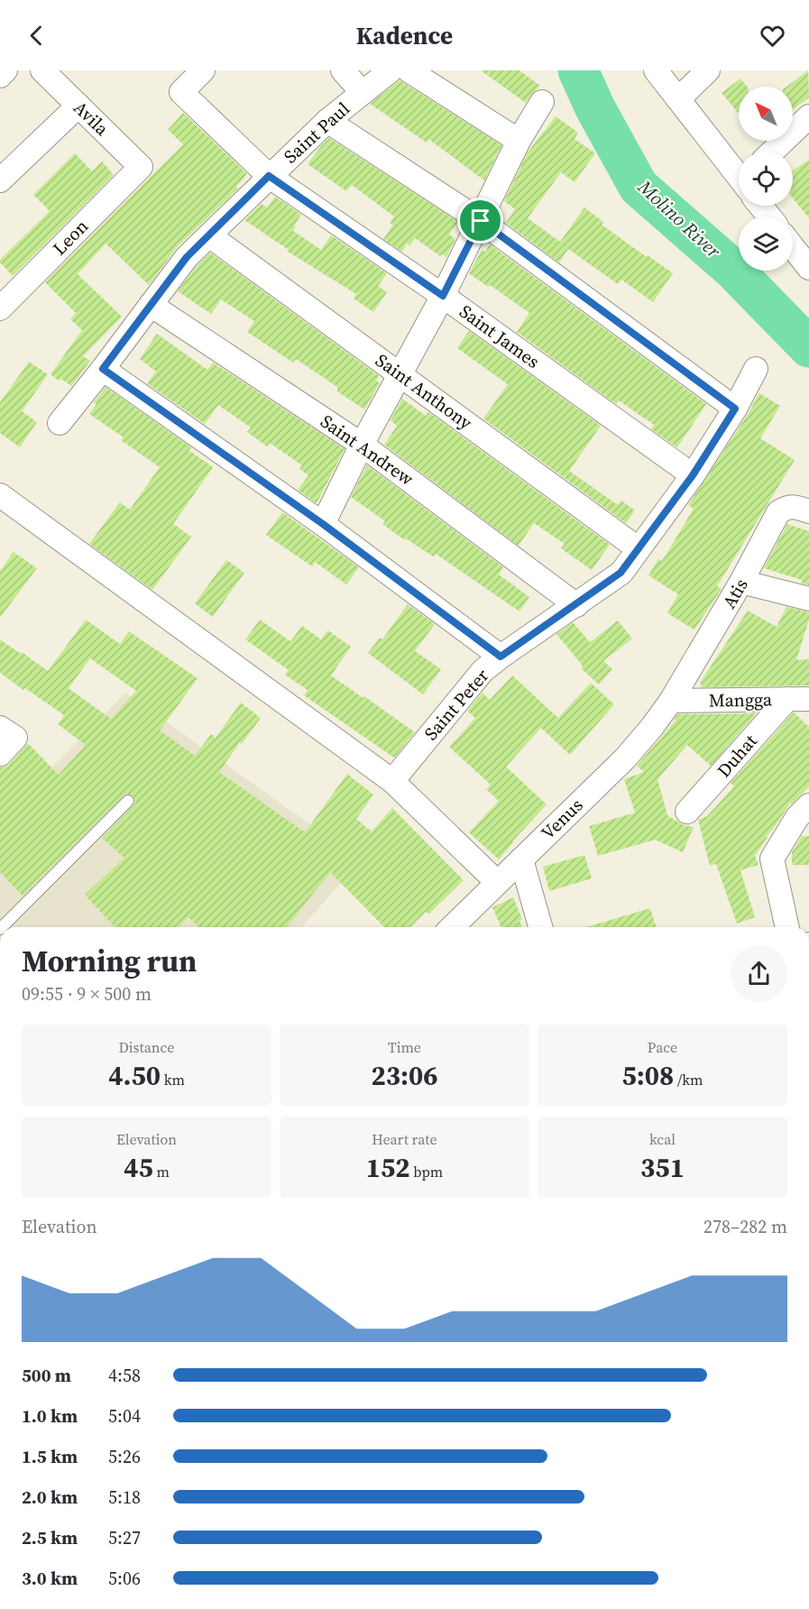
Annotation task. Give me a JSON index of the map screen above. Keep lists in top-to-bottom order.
{
  "streets": {
    "street": [
      "Avila",
      "Saint Paul",
      "Leon",
      "Saint James",
      "Saint Anthony",
      "Saint Andrew",
      "Atis",
      "Mangga",
      "Saint Peter",
      "Duhat",
      "Venus"
    ]
  },
  "crossings": [
    ["Avila", "Leon"],
    ["Saint Paul", "Saint James"],
    ["Saint Paul", "Saint Anthony"],
    ["Saint Paul", "Saint Andrew"],
    ["Saint James", "Saint Peter"],
    ["Saint Anthony", "Saint Peter"],
    ["Saint Andrew", "Saint Peter"],
    ["Atis", "Mangga"],
    ["Atis", "Venus"],
    ["Mangga", "Duhat"],
    ["Mangga", "Venus"]
  ],
  "water": ["Molino River"],
  "north": "top left",
  "page": {
    "header": "Kadence",
    "heading": ["Morning run", "09:55 · 9 × 500 m"],
    "stats": [
      ["Distance", "4.50 km"],
      ["Time", "23:06"],
      ["Pace", "5:08 /km"],
      ["Elevation", "45 m"],
      ["Heart rate", "152 bpm"],
      ["kcal", "351"]
    ],
    "chart": ["Elevation", "278–282 m"],
    "list": [
      {
        "name": "500 m",
        "note": "4:58"
      },
      {
        "name": "1.0 km",
        "note": "5:04"
      },
      {
        "name": "1.5 km",
        "note": "5:26"
      },
      {
        "name": "2.0 km",
        "note": "5:18"
      },
      {
        "name": "2.5 km",
        "note": "5:27"
      },
      {
        "name": "3.0 km",
        "note": "5:06"
      }
    ]
  }
}
